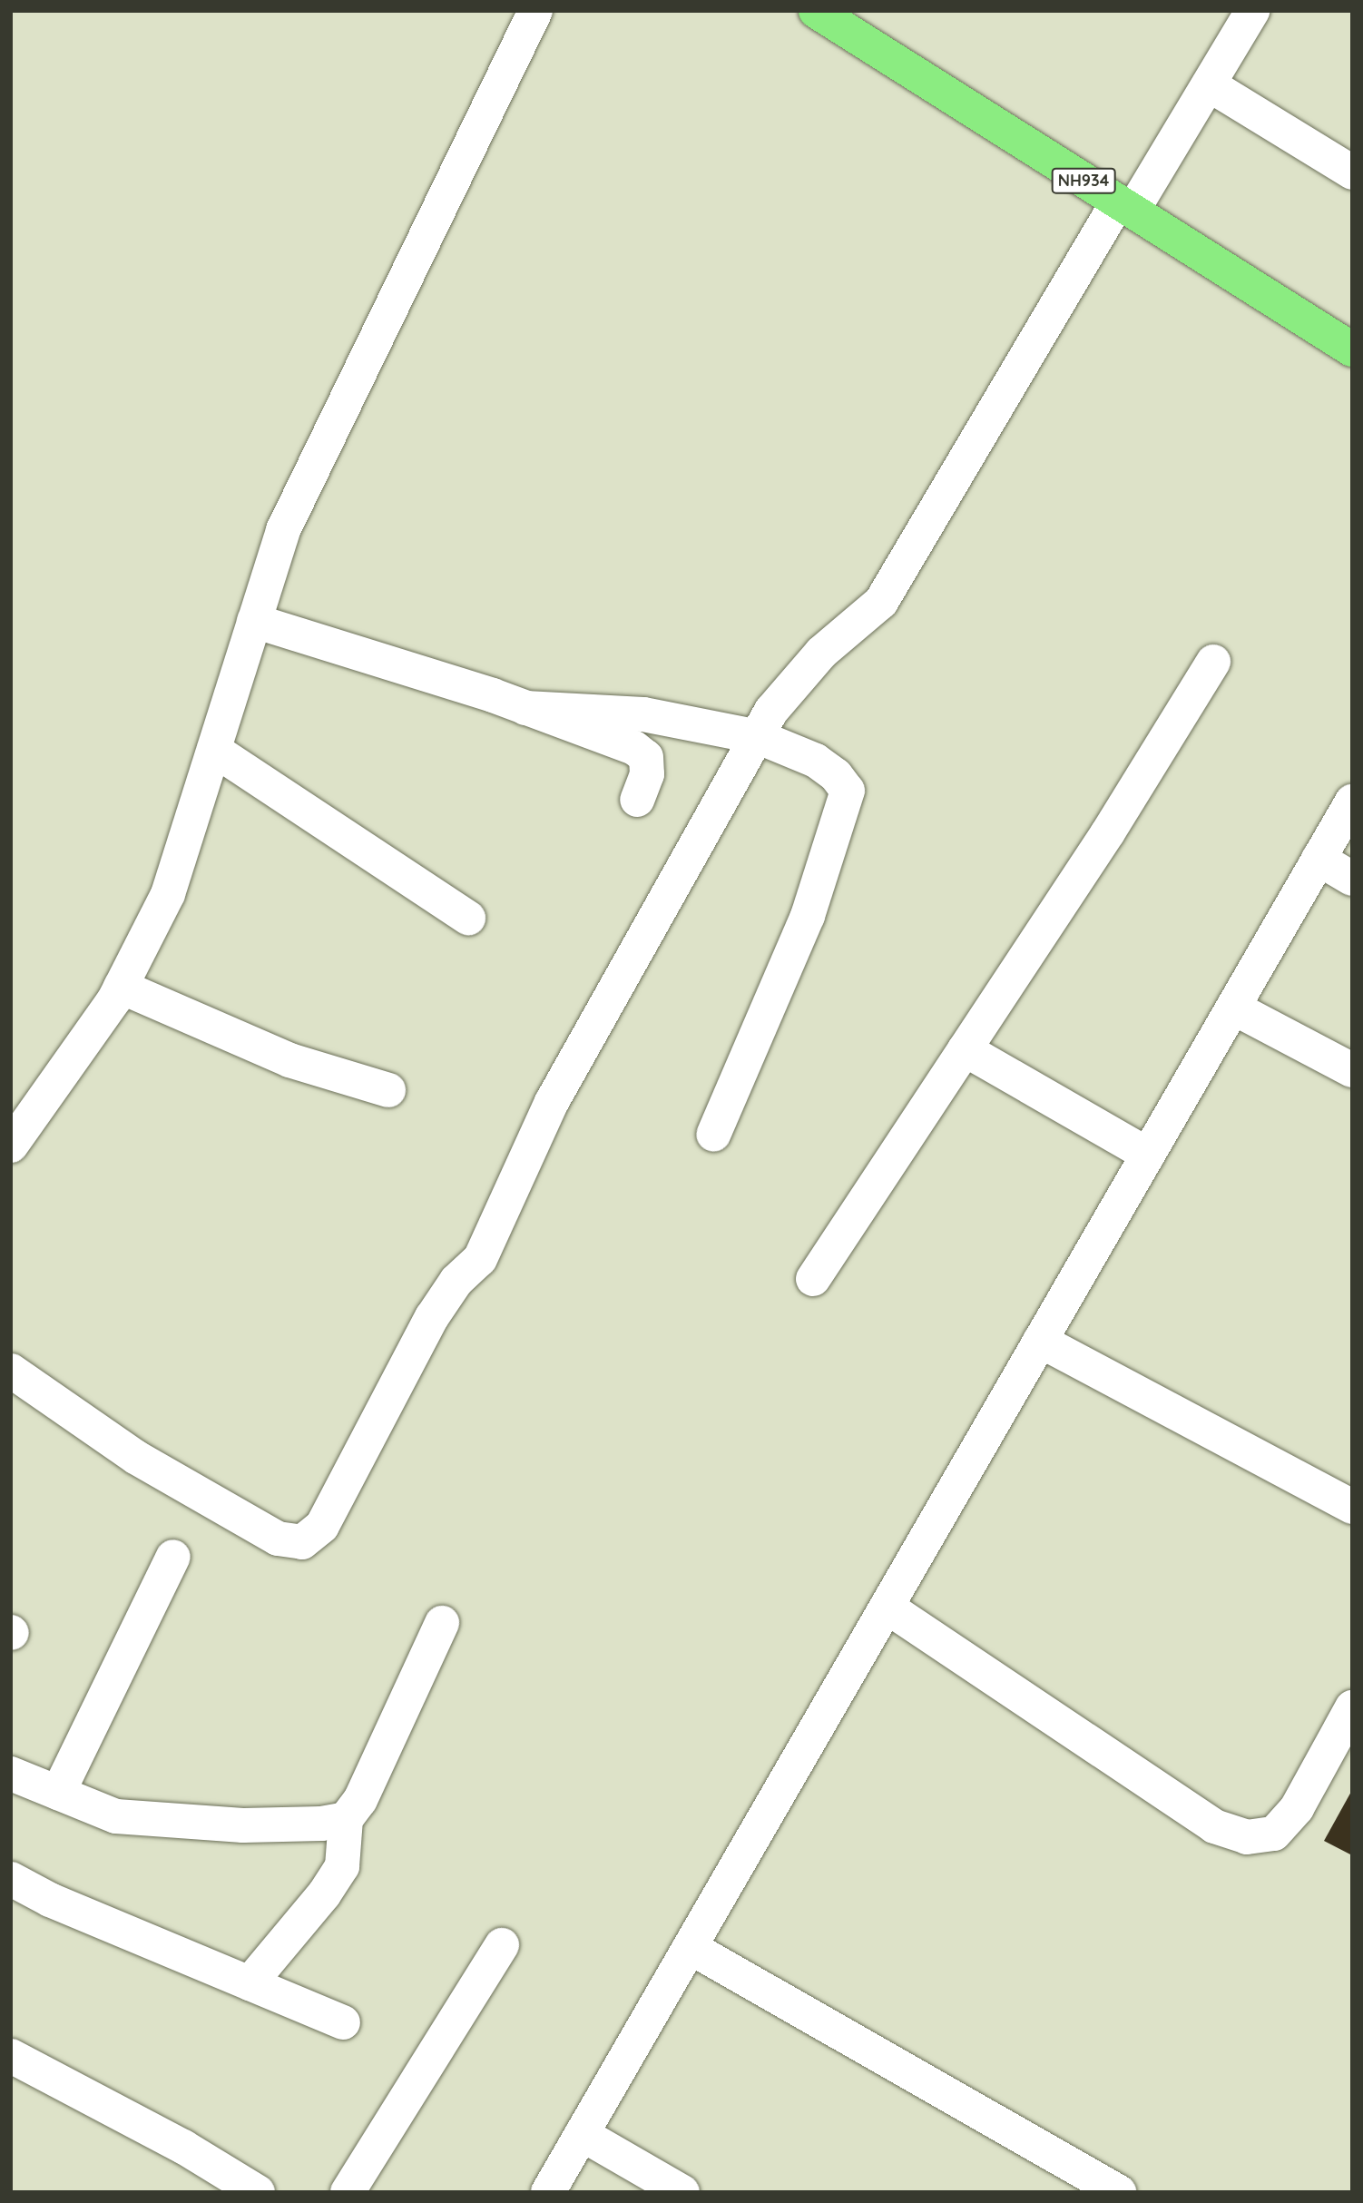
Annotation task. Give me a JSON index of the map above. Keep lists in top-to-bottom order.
{
  "streets": {
    "highway": ["NH934"]
  }
}
